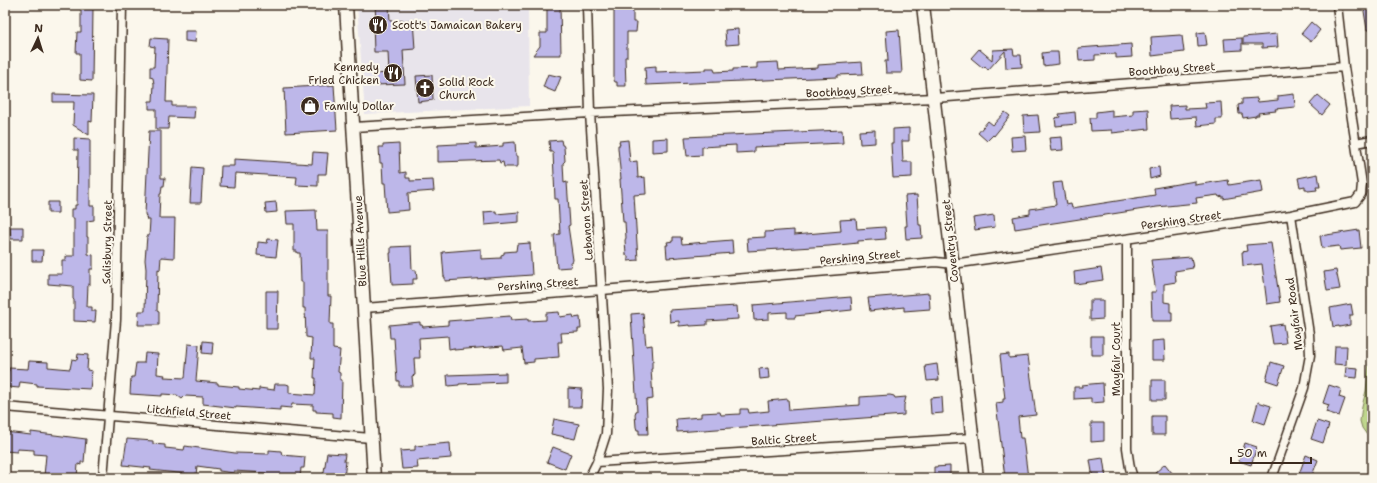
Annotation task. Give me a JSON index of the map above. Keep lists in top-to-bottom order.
{
  "streets": {
    "main road": ["Blue Hills Avenue", "Coventry Street"],
    "street": [
      "Boothbay Street",
      "Lebanon Street",
      "Pershing Street",
      "Salisbury Street",
      "Mayfair Road",
      "Mayfair Court",
      "Litchfield Street",
      "Baltic Street"
    ]
  },
  "crossings": [
    ["Boothbay Street", "Lebanon Street"],
    ["Boothbay Street", "Blue Hills Avenue"],
    ["Boothbay Street", "Coventry Street"],
    ["Lebanon Street", "Pershing Street"],
    ["Lebanon Street", "Baltic Street"],
    ["Pershing Street", "Blue Hills Avenue"],
    ["Pershing Street", "Coventry Street"],
    ["Pershing Street", "Mayfair Road"],
    ["Pershing Street", "Mayfair Court"],
    ["Blue Hills Avenue", "Litchfield Street"],
    ["Coventry Street", "Baltic Street"],
    ["Salisbury Street", "Litchfield Street"]
  ],
  "places": {
    "restaurant": ["Scott's Jamaican Bakery", "Kennedy Fried Chicken"],
    "church": ["Solid Rock Church"],
    "shop": ["Family Dollar"]
  },
  "scale_bar": "50 m",
  "north": "top"
}
